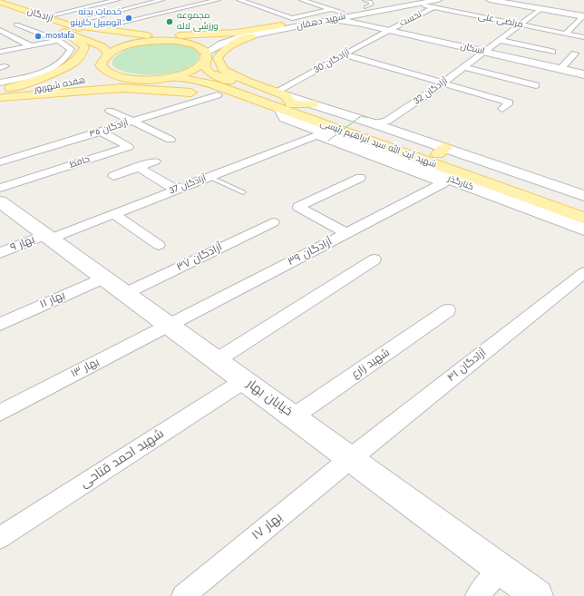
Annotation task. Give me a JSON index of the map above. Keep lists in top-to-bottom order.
{
  "streets": {
    "main road": ["آزادگان", "هفده شهریور", "شهید آیت الله سید ابراهیم رئیسی"],
    "street": [
      "نخست",
      "مرتضی علی",
      "شهید دهقان",
      "اسکان",
      "آزادگان 30",
      "آزادگان 32",
      "آزادگان ۳۵",
      "حافظ",
      "کنارگذر",
      "آزادگان 37",
      "بهار ۹",
      "آزادگان ۳۹",
      "آزادگان ۳۷",
      "بهار ۱۱",
      "شهید زارع",
      "آزادگان ۴۱",
      "بهار ۱۳",
      "خیابان بهار",
      "شهید احمد قتاحی",
      "بهار ۱۷"
    ]
  },
  "crossings": [
    ["آزادگان", "هفده شهریور"],
    ["نخست", "مرتضی علی"],
    ["نخست", "شهید دهقان"],
    ["نخست", "اسکان"],
    ["نخست", "آزادگان 30"],
    ["مرتضی علی", "شهید دهقان"],
    ["مرتضی علی", "آزادگان 32"],
    ["شهید دهقان", "اسکان"],
    ["اسکان", "آزادگان 30"],
    ["اسکان", "آزادگان 32"],
    ["آزادگان 30", "شهید آیت الله سید ابراهیم رئیسی"],
    ["آزادگان 30", "کنارگذر"],
    ["آزادگان ۳۵", "حافظ"],
    ["شهید آیت الله سید ابراهیم رئیسی", "کنارگذر"],
    ["کنارگذر", "آزادگان 37"],
    ["کنارگذر", "آزادگان ۳۹"],
    ["آزادگان 37", "بهار ۹"],
    ["آزادگان 37", "خیابان بهار"],
    ["بهار ۹", "خیابان بهار"],
    ["آزادگان ۳۹", "بهار ۱۳"],
    ["آزادگان ۳۹", "خیابان بهار"],
    ["آزادگان ۳۷", "خیابان بهار"],
    ["بهار ۱۱", "خیابان بهار"],
    ["شهید زارع", "خیابان بهار"],
    ["آزادگان ۴۱", "خیابان بهار"],
    ["آزادگان ۴۱", "بهار ۱۷"],
    ["بهار ۱۳", "خیابان بهار"],
    ["خیابان بهار", "شهید احمد قتاحی"],
    ["خیابان بهار", "بهار ۱۷"]
  ],
  "places": ["خدمات بدنه اتومبیل کارینو", "مجموعه ورزشی لاله", "mostafa"]
}
